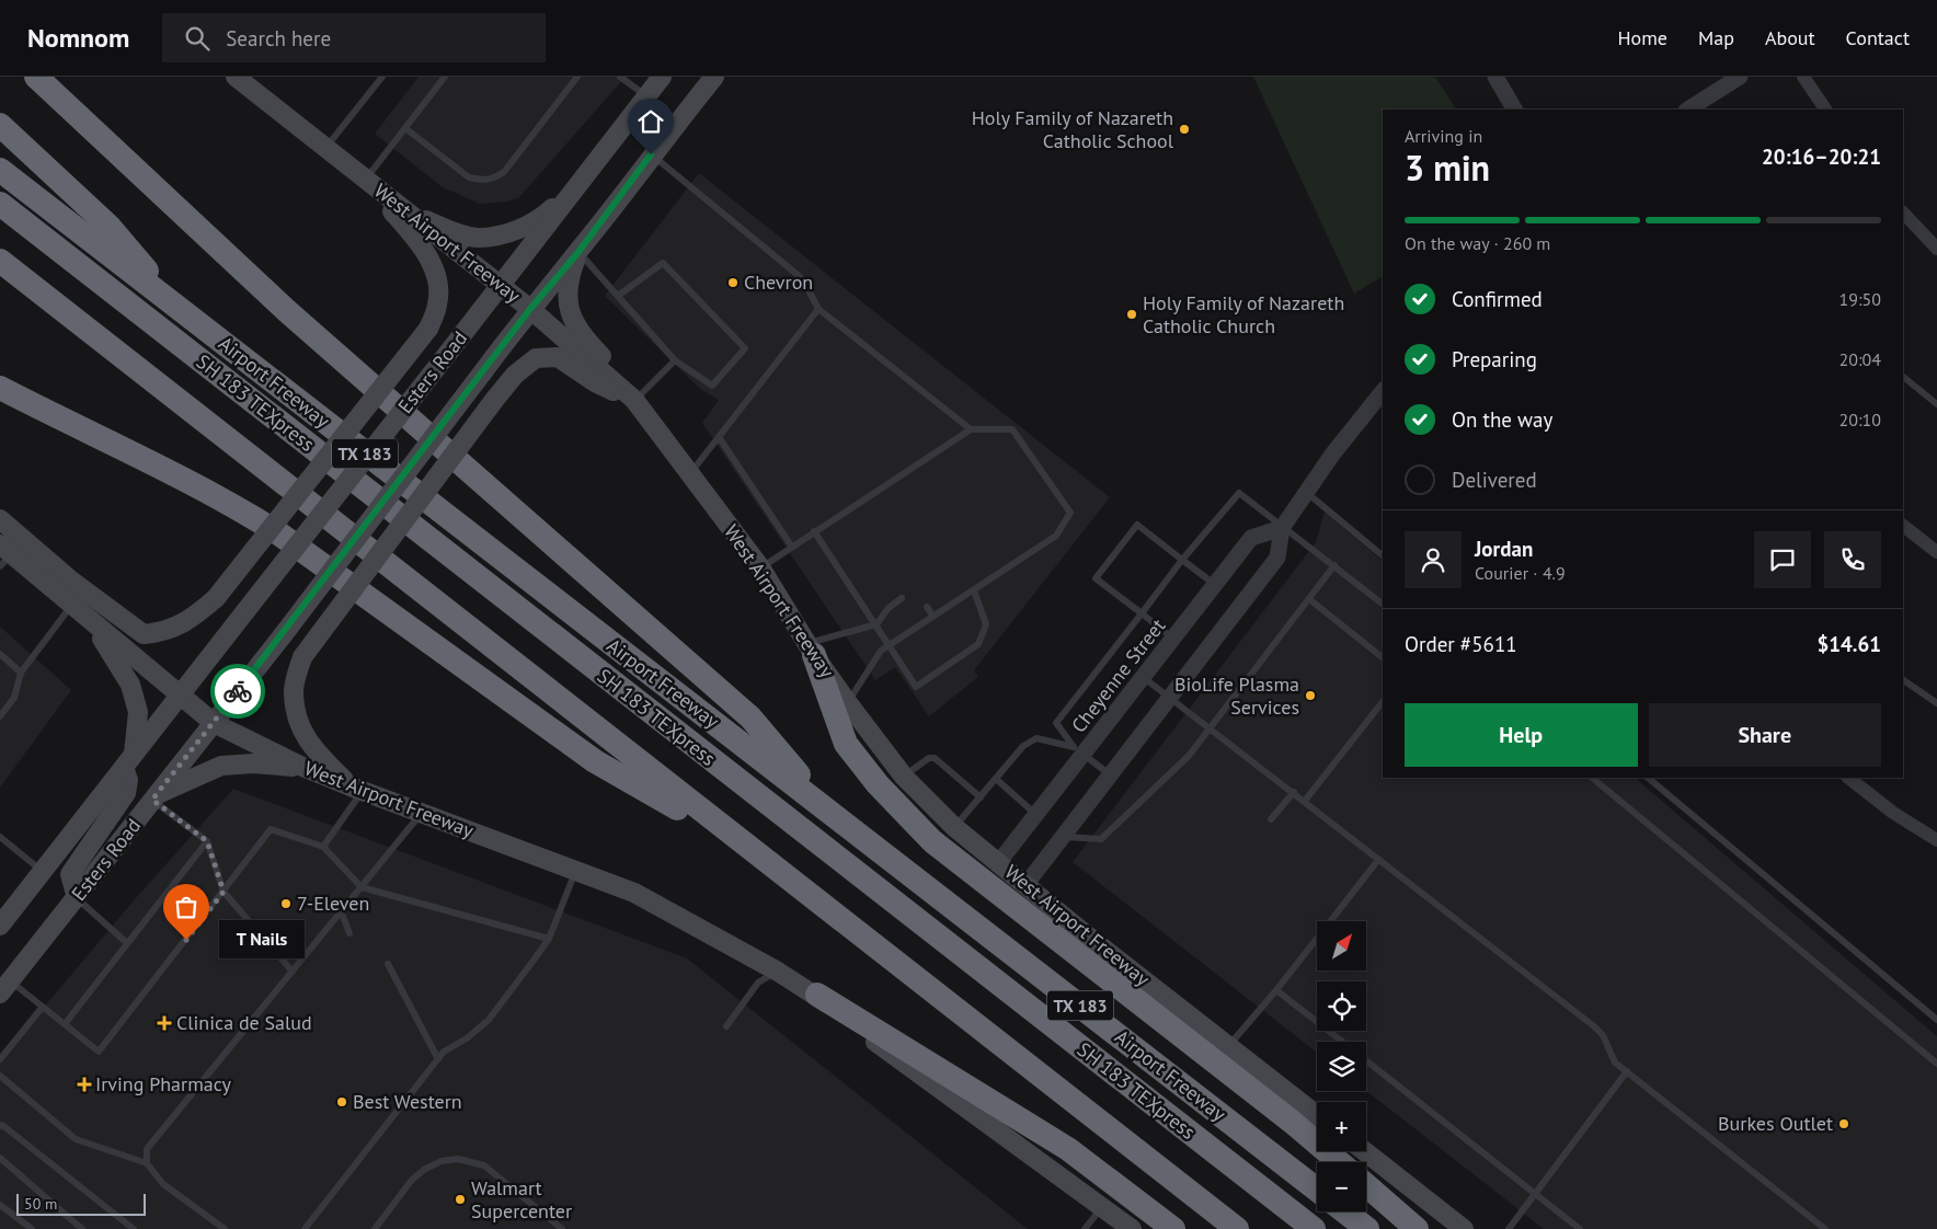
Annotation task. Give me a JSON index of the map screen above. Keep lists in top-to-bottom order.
{
  "streets": {
    "highway": ["Airport Freeway", "SH 183 TEXpress", "TX 183"],
    "main road": ["West Airport Freeway", "Esters Road"],
    "street": ["Cheyenne Street"]
  },
  "crossings": [
    ["West Airport Freeway", "Esters Road"],
    ["West Airport Freeway", "Cheyenne Street"]
  ],
  "places": {
    "other": [
      "Holy Family of Nazareth Catholic School",
      "Chevron",
      "Holy Family of Nazareth Catholic Church",
      "BioLife Plasma Services",
      "7-Eleven",
      "T Nails",
      "Best Western",
      "Burkes Outlet",
      "Walmart Supercenter"
    ],
    "health": ["Clinica de Salud", "Irving Pharmacy"]
  },
  "scale_bar": "50 m",
  "north": "top right",
  "page": {
    "header": "Nomnom",
    "search": "Search here",
    "nav": [
      "Home",
      "Map",
      "About",
      "Contact"
    ],
    "heading": ["3 min", "Arriving in", "20:16–20:21"],
    "panel": [
      "Jordan",
      "Courier · 4.9",
      "Order #5611",
      "$14.61"
    ],
    "bar": "On the way · 260 m",
    "list": [
      ["Confirmed", "19:50"],
      ["Preparing", "20:04"],
      ["On the way", "20:10"],
      "Delivered"
    ],
    "buttons": ["Help", "Share"],
    "bubble": "T Nails",
    "map_buttons": ["+", "−"],
    "scale": "50 m"
  }
}
